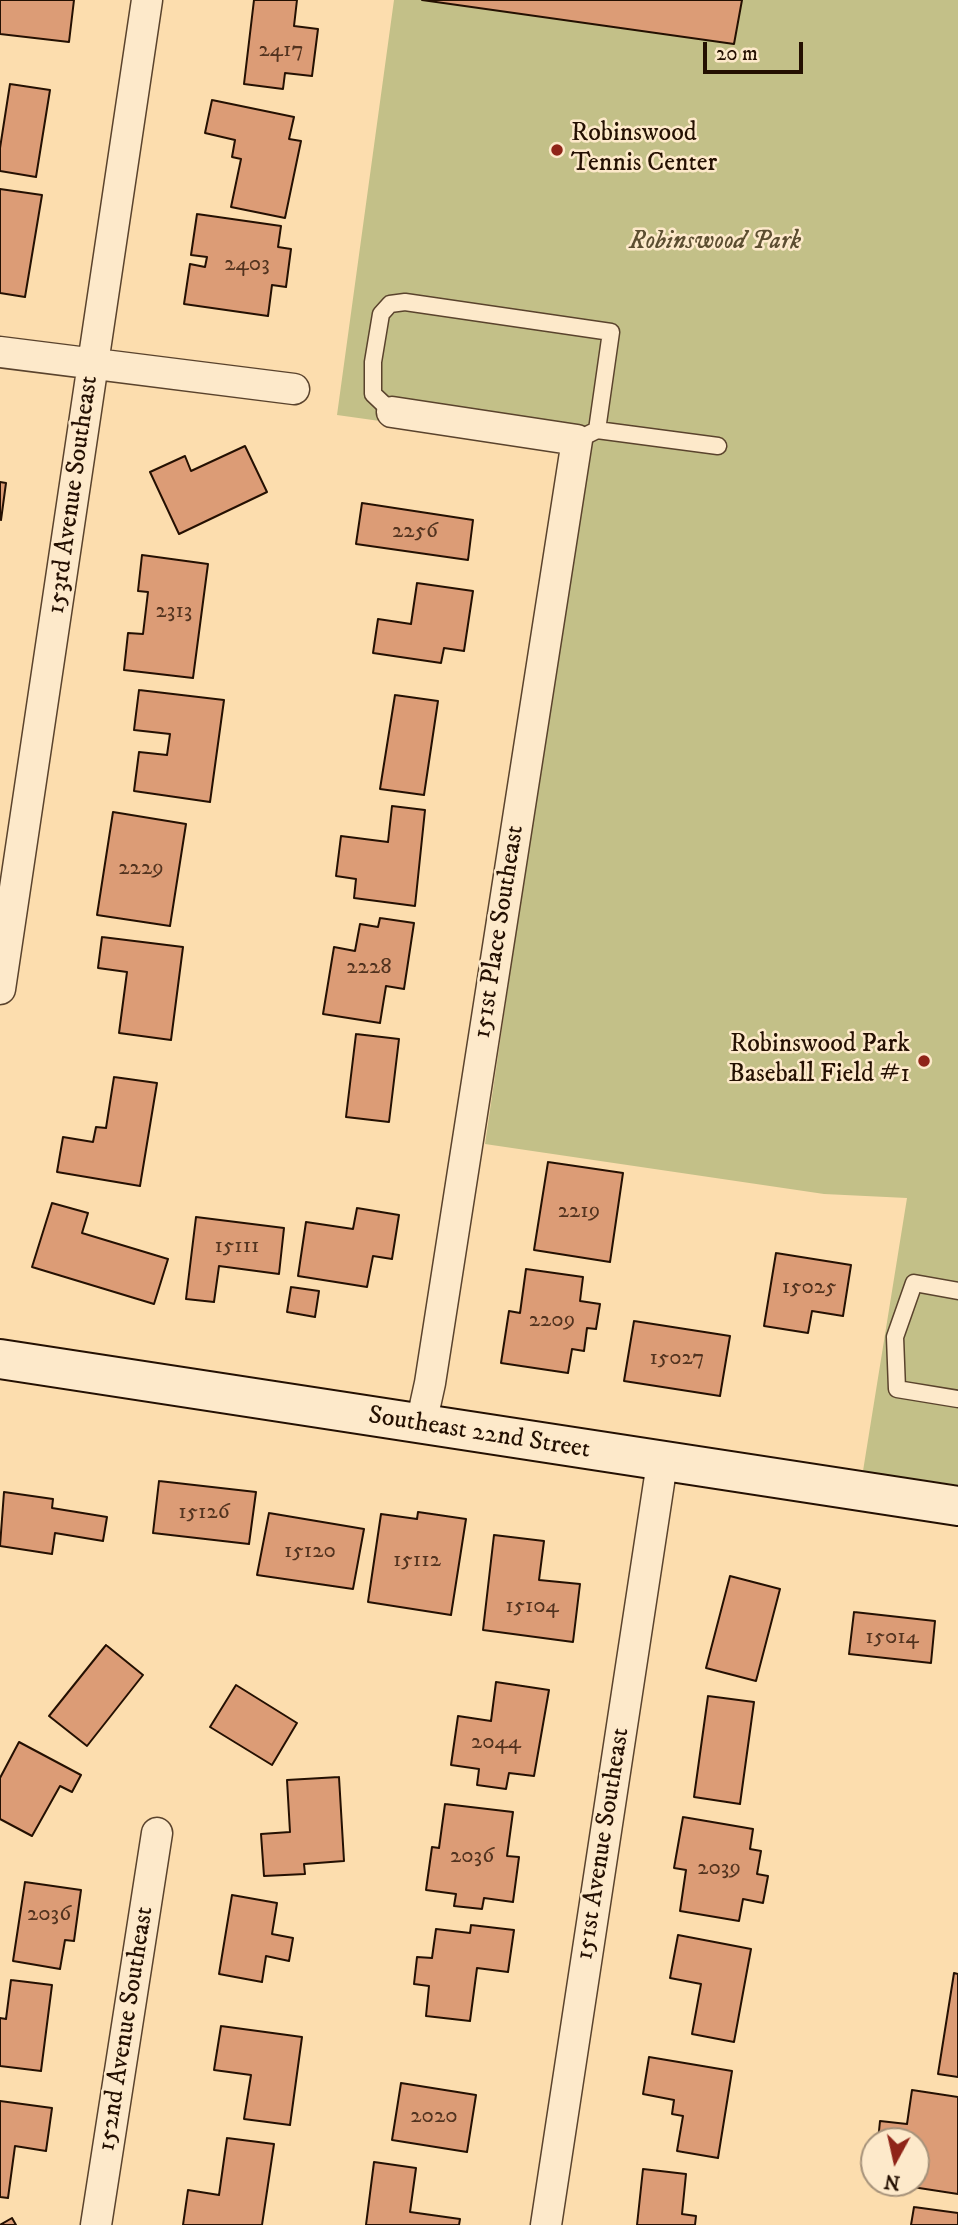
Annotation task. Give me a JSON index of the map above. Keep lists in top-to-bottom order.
{
  "streets": {
    "street": [
      "153rd Avenue Southeast",
      "151st Place Southeast",
      "Southeast 22nd Street",
      "151st Avenue Southeast",
      "152nd Avenue Southeast"
    ]
  },
  "crossings": [
    ["151st Place Southeast", "Southeast 22nd Street"],
    ["Southeast 22nd Street", "151st Avenue Southeast"]
  ],
  "parks": ["Robinswood Park"],
  "places": ["Robinswood Tennis Center", "Robinswood Park Baseball Field #1"],
  "house_numbers": [
    "2417",
    "2403",
    "2256",
    "2313",
    "2229",
    "2228",
    "2219",
    "15111",
    "15025",
    "2209",
    "15027",
    "15126",
    "15120",
    "15112",
    "15104",
    "15014",
    "2044",
    "2036",
    "2039",
    "2036",
    "2020"
  ],
  "scale_bar": "20 m",
  "north": "bottom"
}
